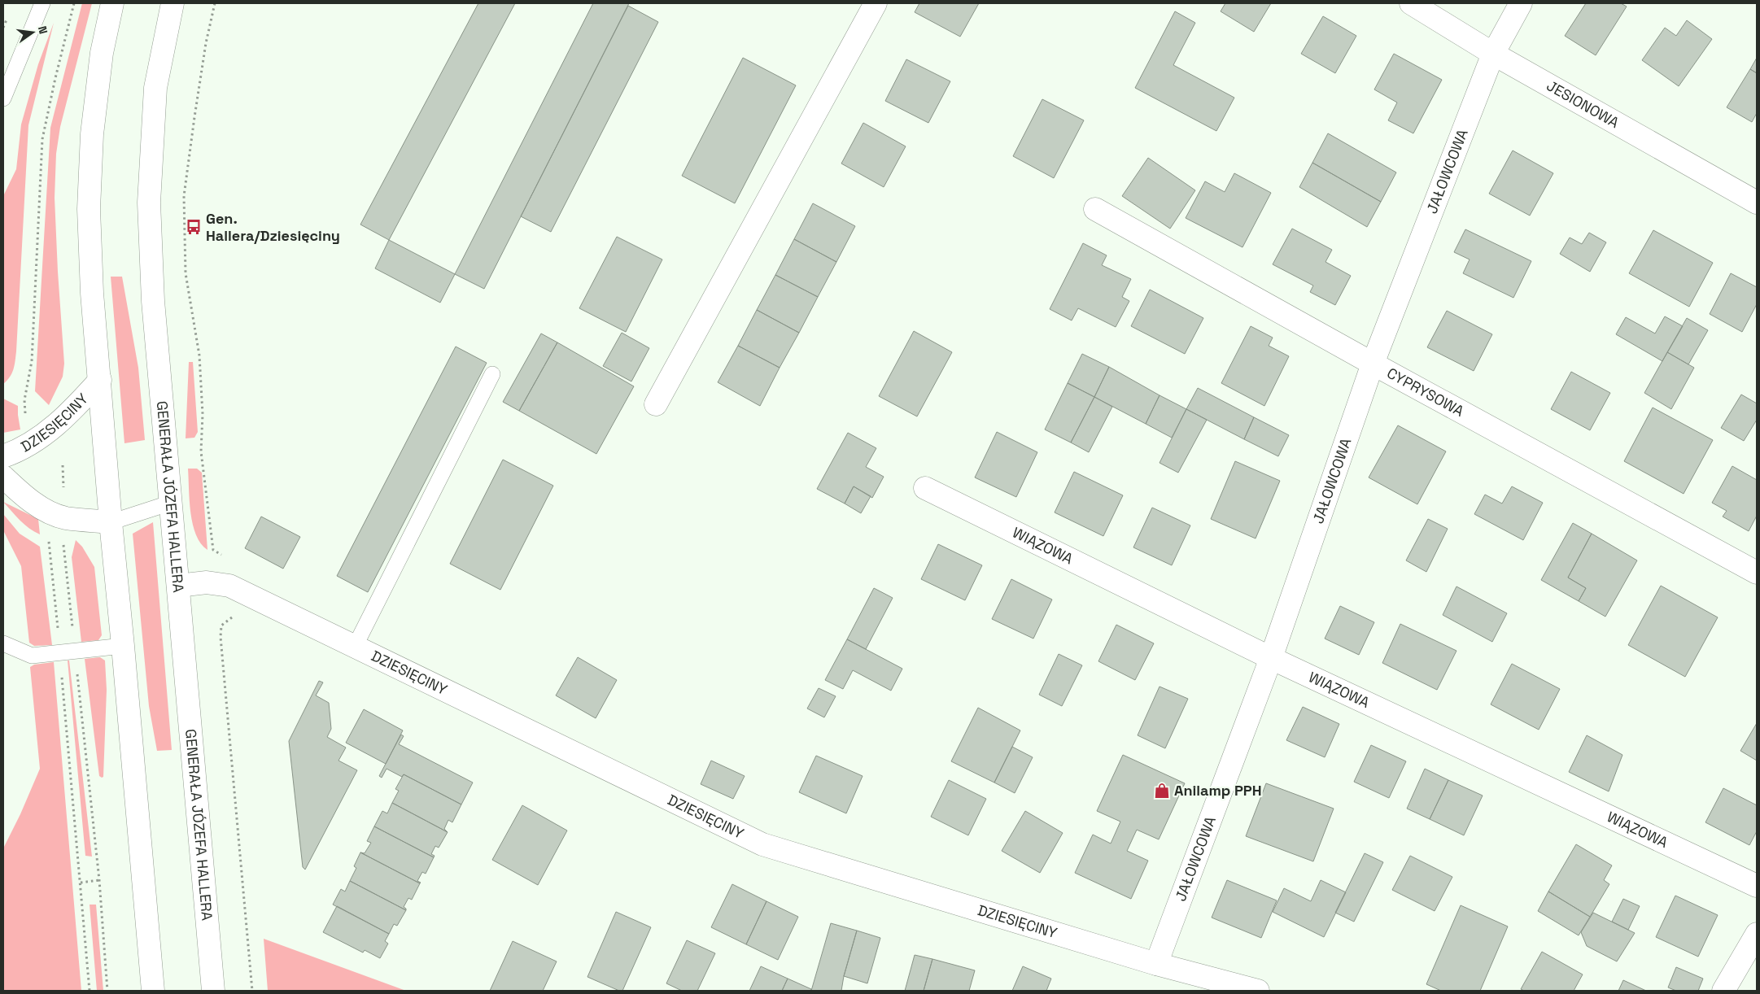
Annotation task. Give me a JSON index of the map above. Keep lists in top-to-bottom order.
{
  "streets": {
    "street": [
      "JESIONOWA",
      "JAŁOWCOWA",
      "CYPRYSOWA",
      "DZIESIĘCINY",
      "GENERAŁA JÓZEFA HALLERA",
      "WIĄZOWA"
    ]
  },
  "crossings": [
    ["JESIONOWA", "JAŁOWCOWA"],
    ["JAŁOWCOWA", "CYPRYSOWA"],
    ["JAŁOWCOWA", "DZIESIĘCINY"],
    ["JAŁOWCOWA", "WIĄZOWA"],
    ["DZIESIĘCINY", "GENERAŁA JÓZEFA HALLERA"]
  ],
  "places": {
    "bus stop": ["Gen. Hallera/Dziesięciny"],
    "shop": ["Anilamp PPH"]
  },
  "north": "right"
}
